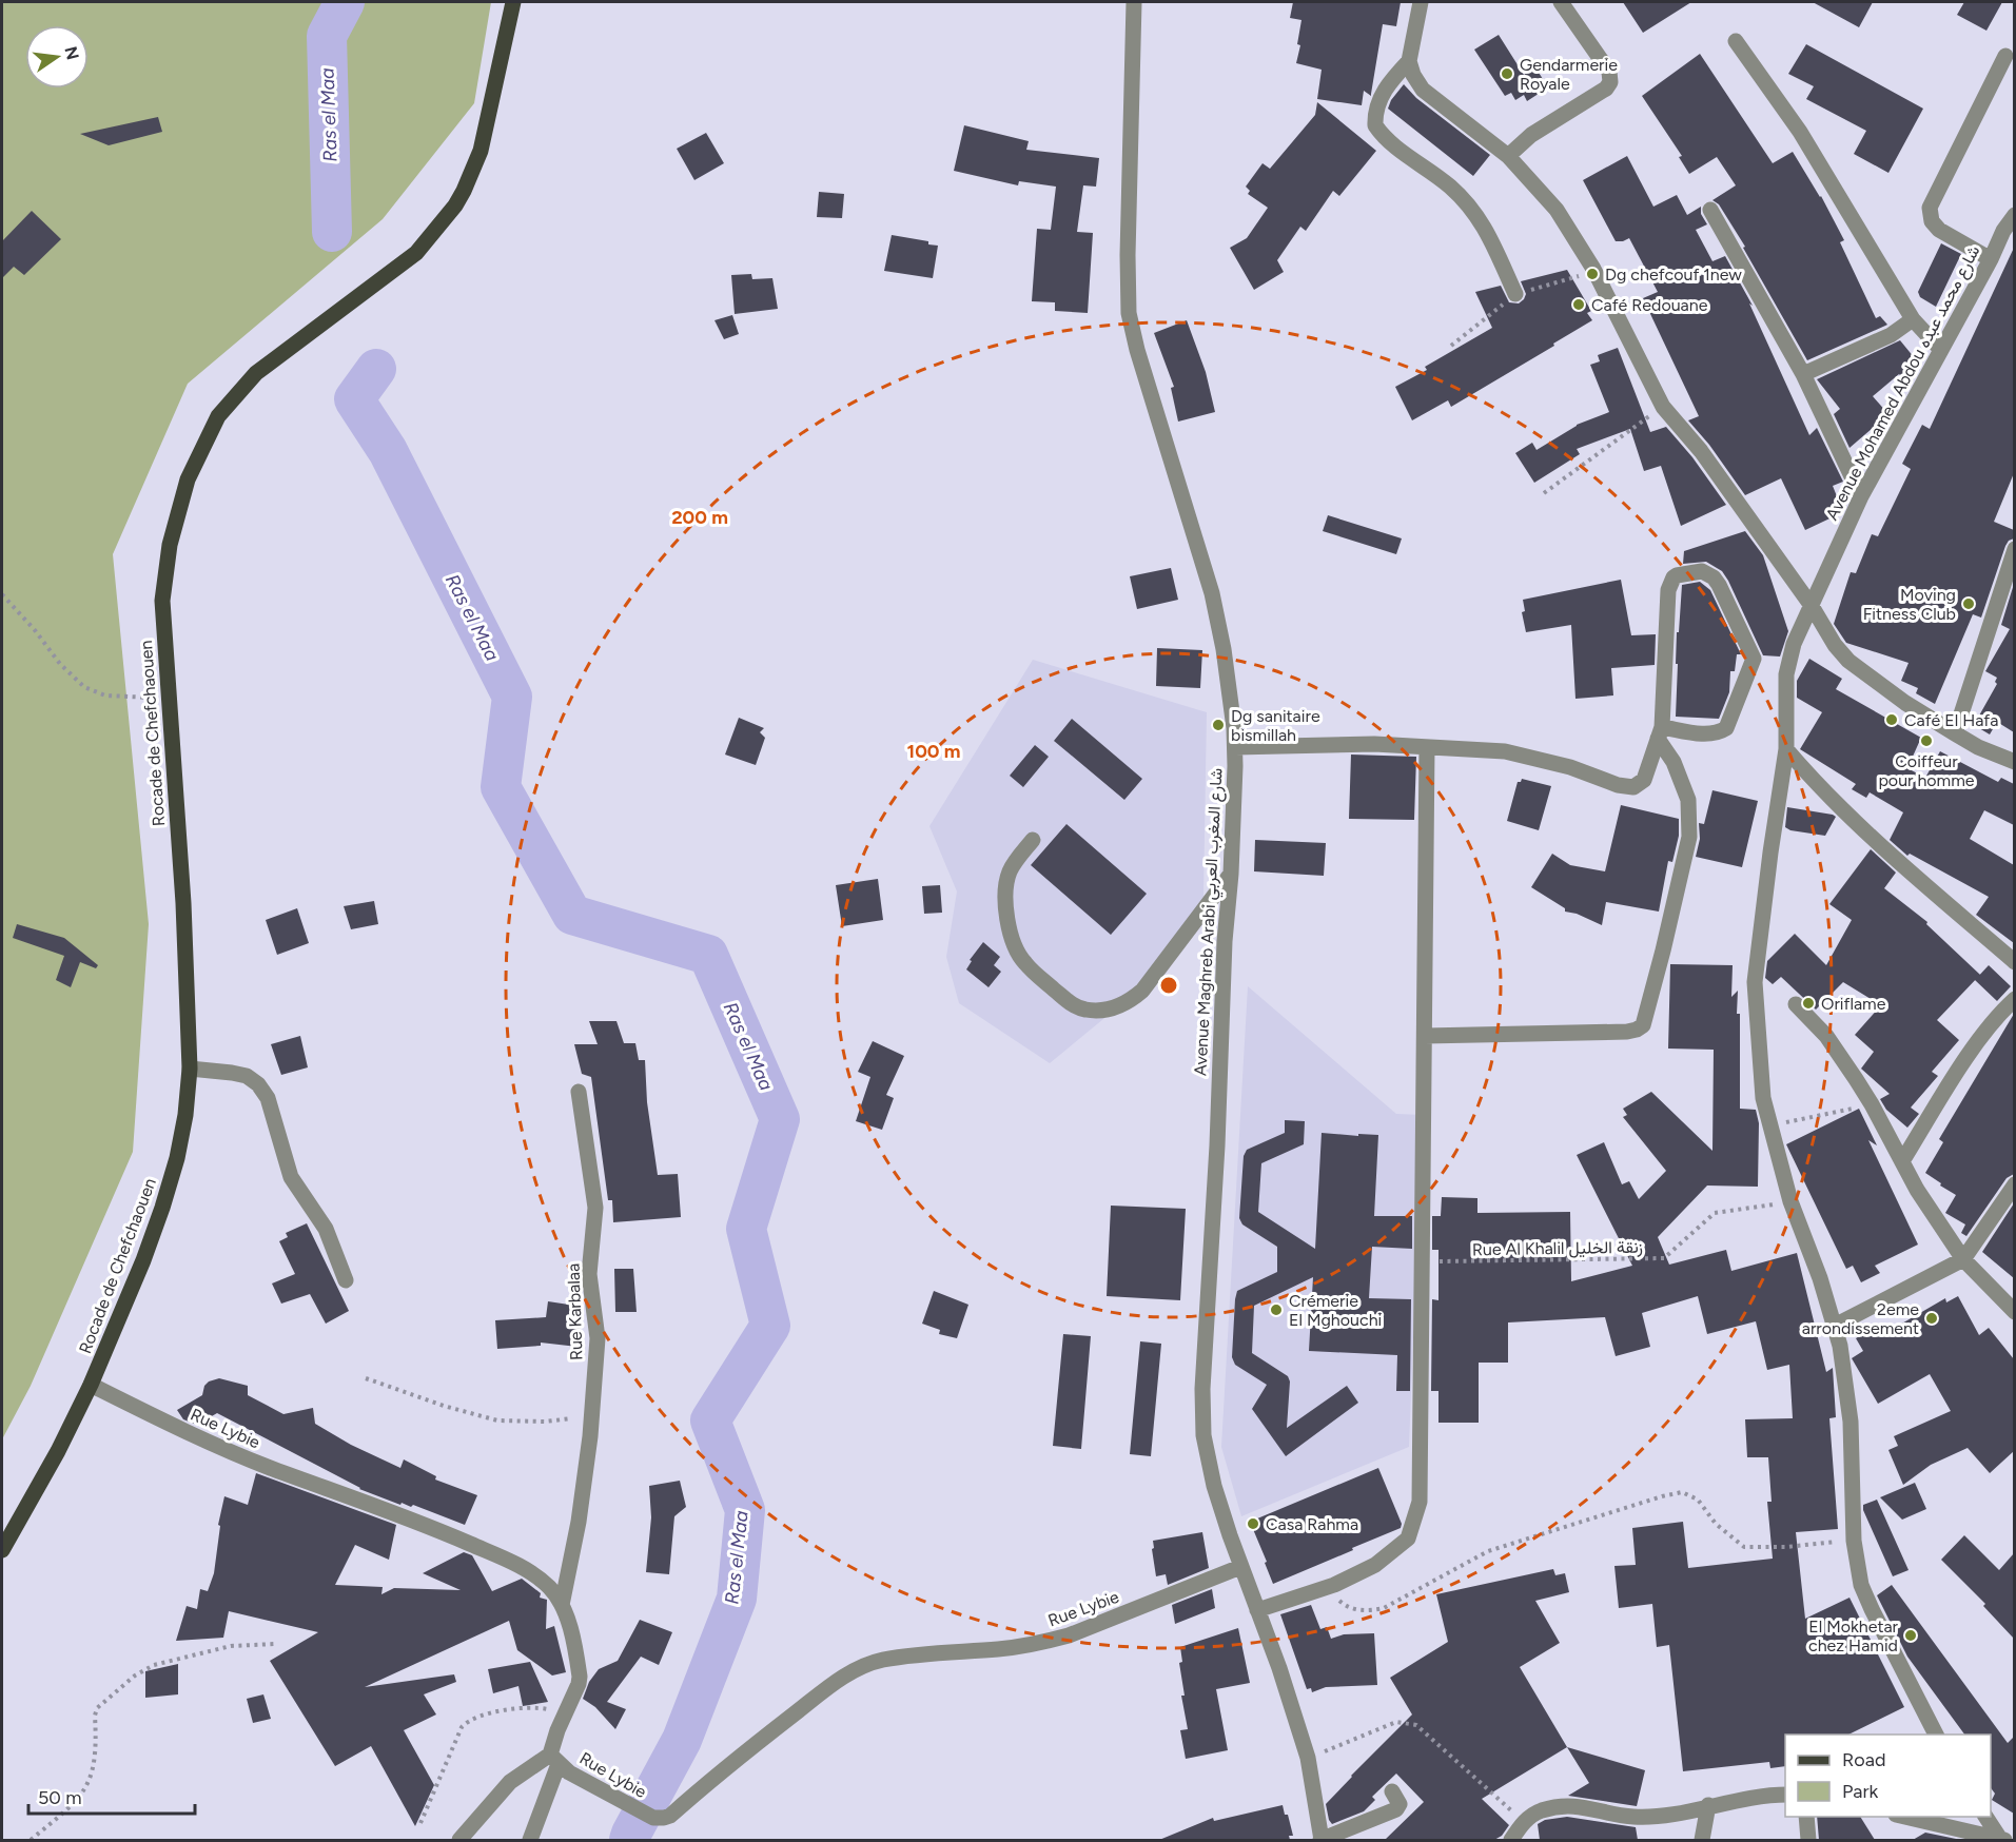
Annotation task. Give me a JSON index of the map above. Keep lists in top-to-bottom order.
{
  "streets": {
    "main road": ["Rocade de Chefchaouen"],
    "street": [
      "Avenue Mohamed Abdou شارع محمد عبده",
      "Avenue Maghreb Arabi شارع المغرب العربي",
      "Rue Karbalaa",
      "Rue Lybie"
    ],
    "path": ["Rue Al Khalil زنقة الخليل"]
  },
  "crossings": [
    ["Avenue Mohamed Abdou شارع محمد عبده", "Rue Al Khalil زنقة الخليل"],
    ["Rocade de Chefchaouen", "Rue Lybie"],
    ["Avenue Maghreb Arabi شارع المغرب العربي", "Rue Lybie"],
    ["Rue Karbalaa", "Rue Lybie"]
  ],
  "water": ["Ras el Maa"],
  "places": [
    "Gendarmerie Royale",
    "Dg chefcouf 1new",
    "Café Redouane",
    "Moving Fitness Club",
    "Café El Hafa",
    "Dg sanitaire bismillah",
    "Coiffeur pour homme",
    "Oriflame",
    "Crémerie El Mghouchi",
    "2eme arrondissement",
    "Casa Rahma",
    "El Mokhetar chez Hamid"
  ],
  "legend": ["Road", "Park"],
  "scale_bar": "50 m",
  "north": "right",
  "rings": ["200 m", "100 m"]
}
